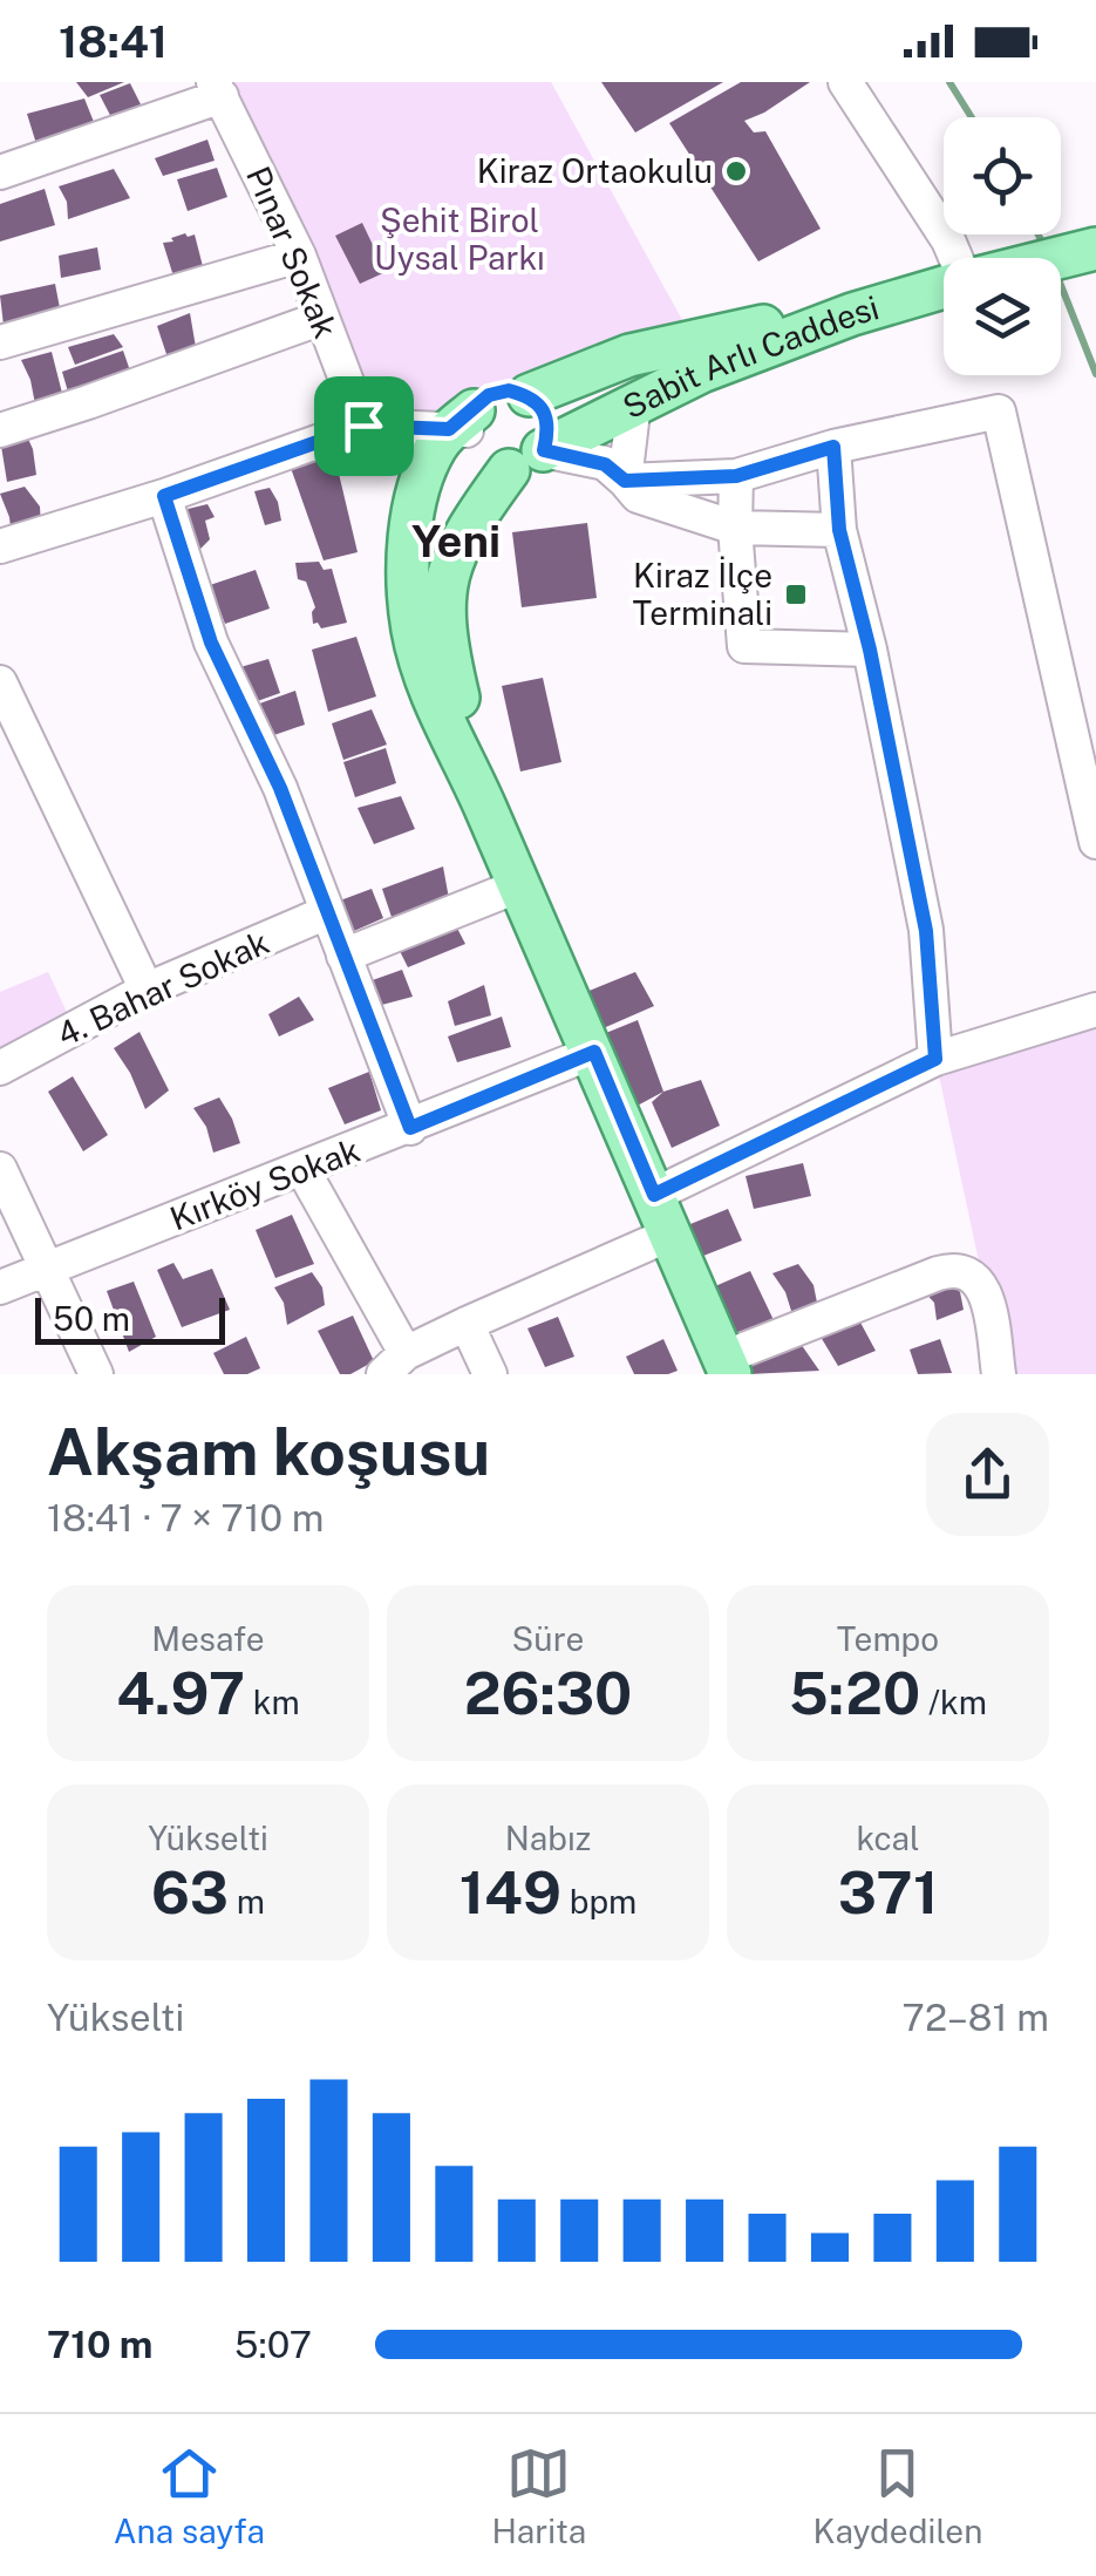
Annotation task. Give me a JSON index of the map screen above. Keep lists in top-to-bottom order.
{
  "streets": {
    "main road": ["Sabit Arlı Caddesi"],
    "street": ["Pınar Sokak", "4. Bahar Sokak", "Kırköy Sokak"]
  },
  "districts": ["Yeni"],
  "parks": ["Şehit Birol Uysal Parkı"],
  "places": {
    "other": ["Kiraz Ortaokulu"],
    "transit": ["Kiraz İlçe Terminali"]
  },
  "scale_bar": "50 m",
  "page": {
    "status": "18:41",
    "scale": "50 m",
    "heading": ["Akşam koşusu", "18:41 · 7 × 710 m"],
    "stats": [
      ["Mesafe", "4.97 km"],
      ["Süre", "26:30"],
      ["Tempo", "5:20 /km"],
      ["Yükselti", "63 m"],
      ["Nabız", "149 bpm"],
      ["kcal", "371"]
    ],
    "chart": ["Yükselti", "72–81 m"],
    "list": [
      {
        "name": "710 m",
        "note": "5:07"
      }
    ],
    "tabs": ["Ana sayfa", "Harita", "Kaydedilen"]
  }
}
